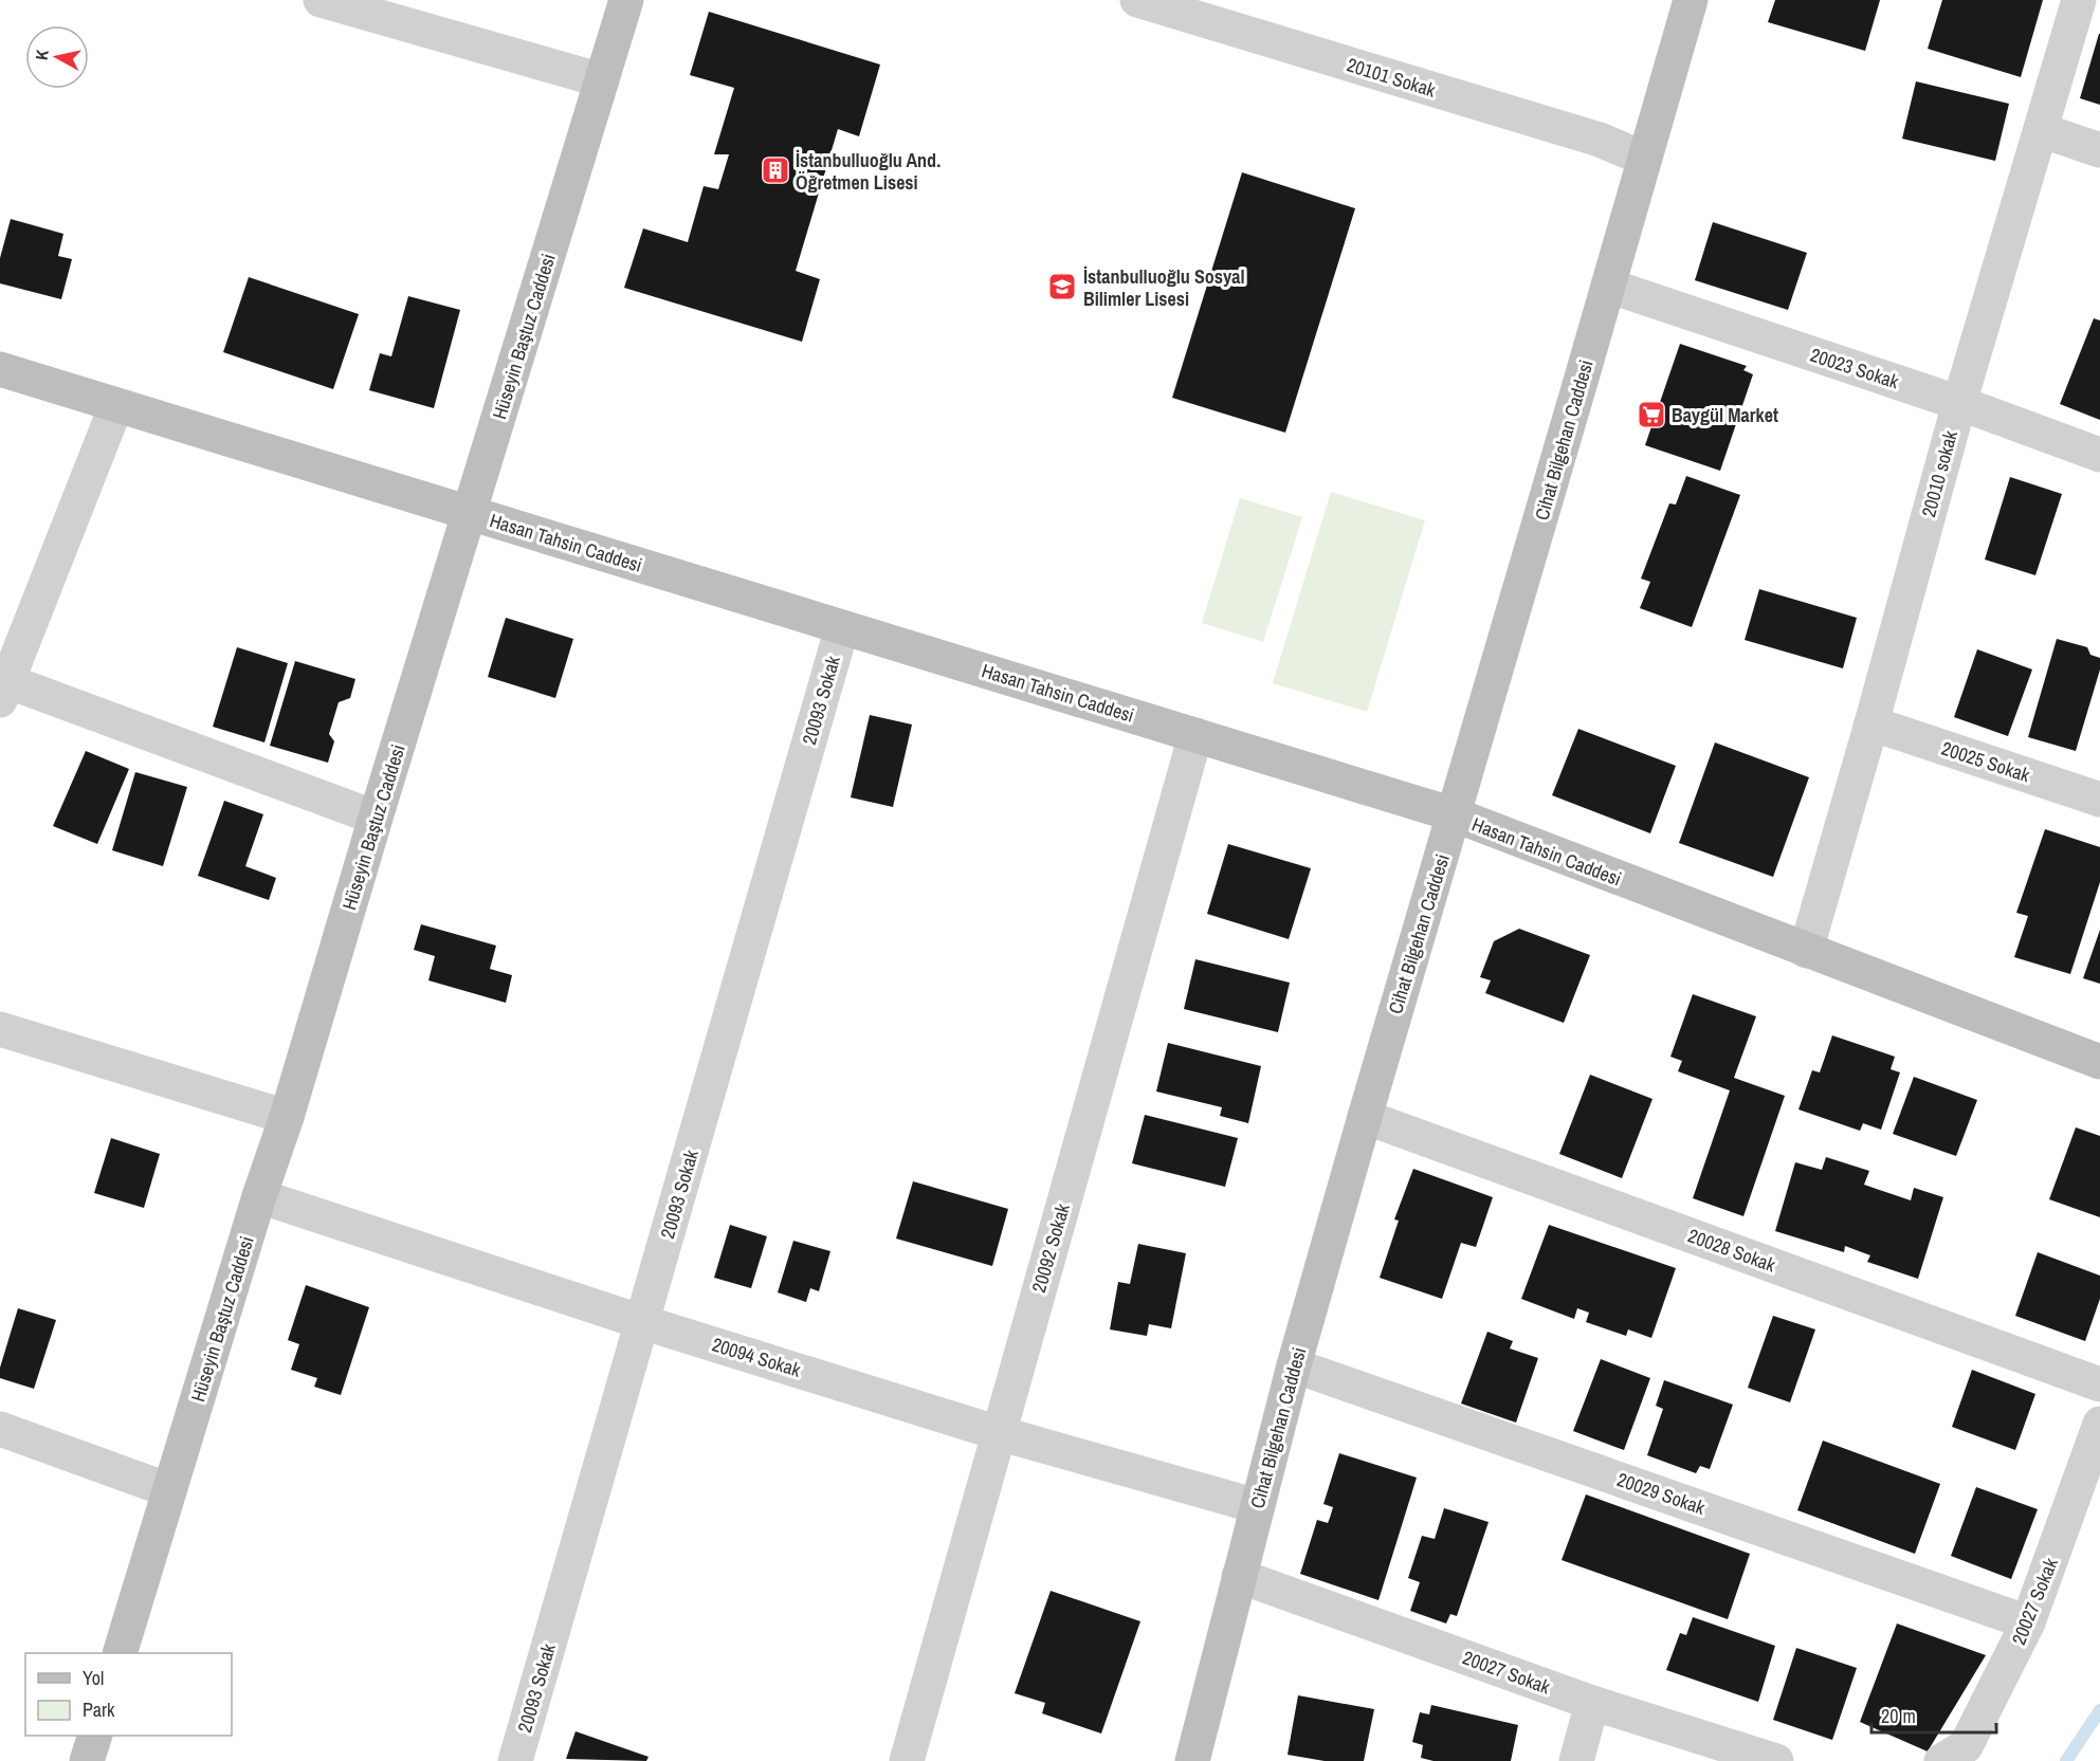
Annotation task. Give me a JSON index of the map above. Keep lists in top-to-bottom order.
{
  "streets": {
    "main road": ["Hüseyin Baştuz Caddesi", "Cihat Bilgehan Caddesi", "Hasan Tahsin Caddesi"],
    "street": [
      "20101 Sokak",
      "20023 Sokak",
      "20010 sokak",
      "20093 Sokak",
      "20025 Sokak",
      "20092 Sokak",
      "20028 Sokak",
      "20094 Sokak",
      "20029 Sokak",
      "20027 Sokak"
    ]
  },
  "crossings": [
    ["20101 Sokak", "Cihat Bilgehan Caddesi"],
    ["Hüseyin Baştuz Caddesi", "Hasan Tahsin Caddesi"],
    ["Hüseyin Baştuz Caddesi", "20094 Sokak"],
    ["20023 Sokak", "Cihat Bilgehan Caddesi"],
    ["20023 Sokak", "20010 sokak"],
    ["Cihat Bilgehan Caddesi", "Hasan Tahsin Caddesi"],
    ["Cihat Bilgehan Caddesi", "20028 Sokak"],
    ["Cihat Bilgehan Caddesi", "20094 Sokak"],
    ["Cihat Bilgehan Caddesi", "20029 Sokak"],
    ["Cihat Bilgehan Caddesi", "20027 Sokak"],
    ["20010 sokak", "Hasan Tahsin Caddesi"],
    ["20010 sokak", "20025 Sokak"],
    ["Hasan Tahsin Caddesi", "20093 Sokak"],
    ["Hasan Tahsin Caddesi", "20092 Sokak"],
    ["20093 Sokak", "20094 Sokak"],
    ["20092 Sokak", "20094 Sokak"],
    ["20029 Sokak", "20027 Sokak"]
  ],
  "places": {
    "building": ["İstanbulluoğlu And. Öğretmen Lisesi"],
    "school or university": ["İstanbulluoğlu Sosyal Bilimler Lisesi"],
    "supermarket": ["Baygül Market"]
  },
  "legend": ["Yol", "Park"],
  "scale_bar": "20 m",
  "north": "left"
}
